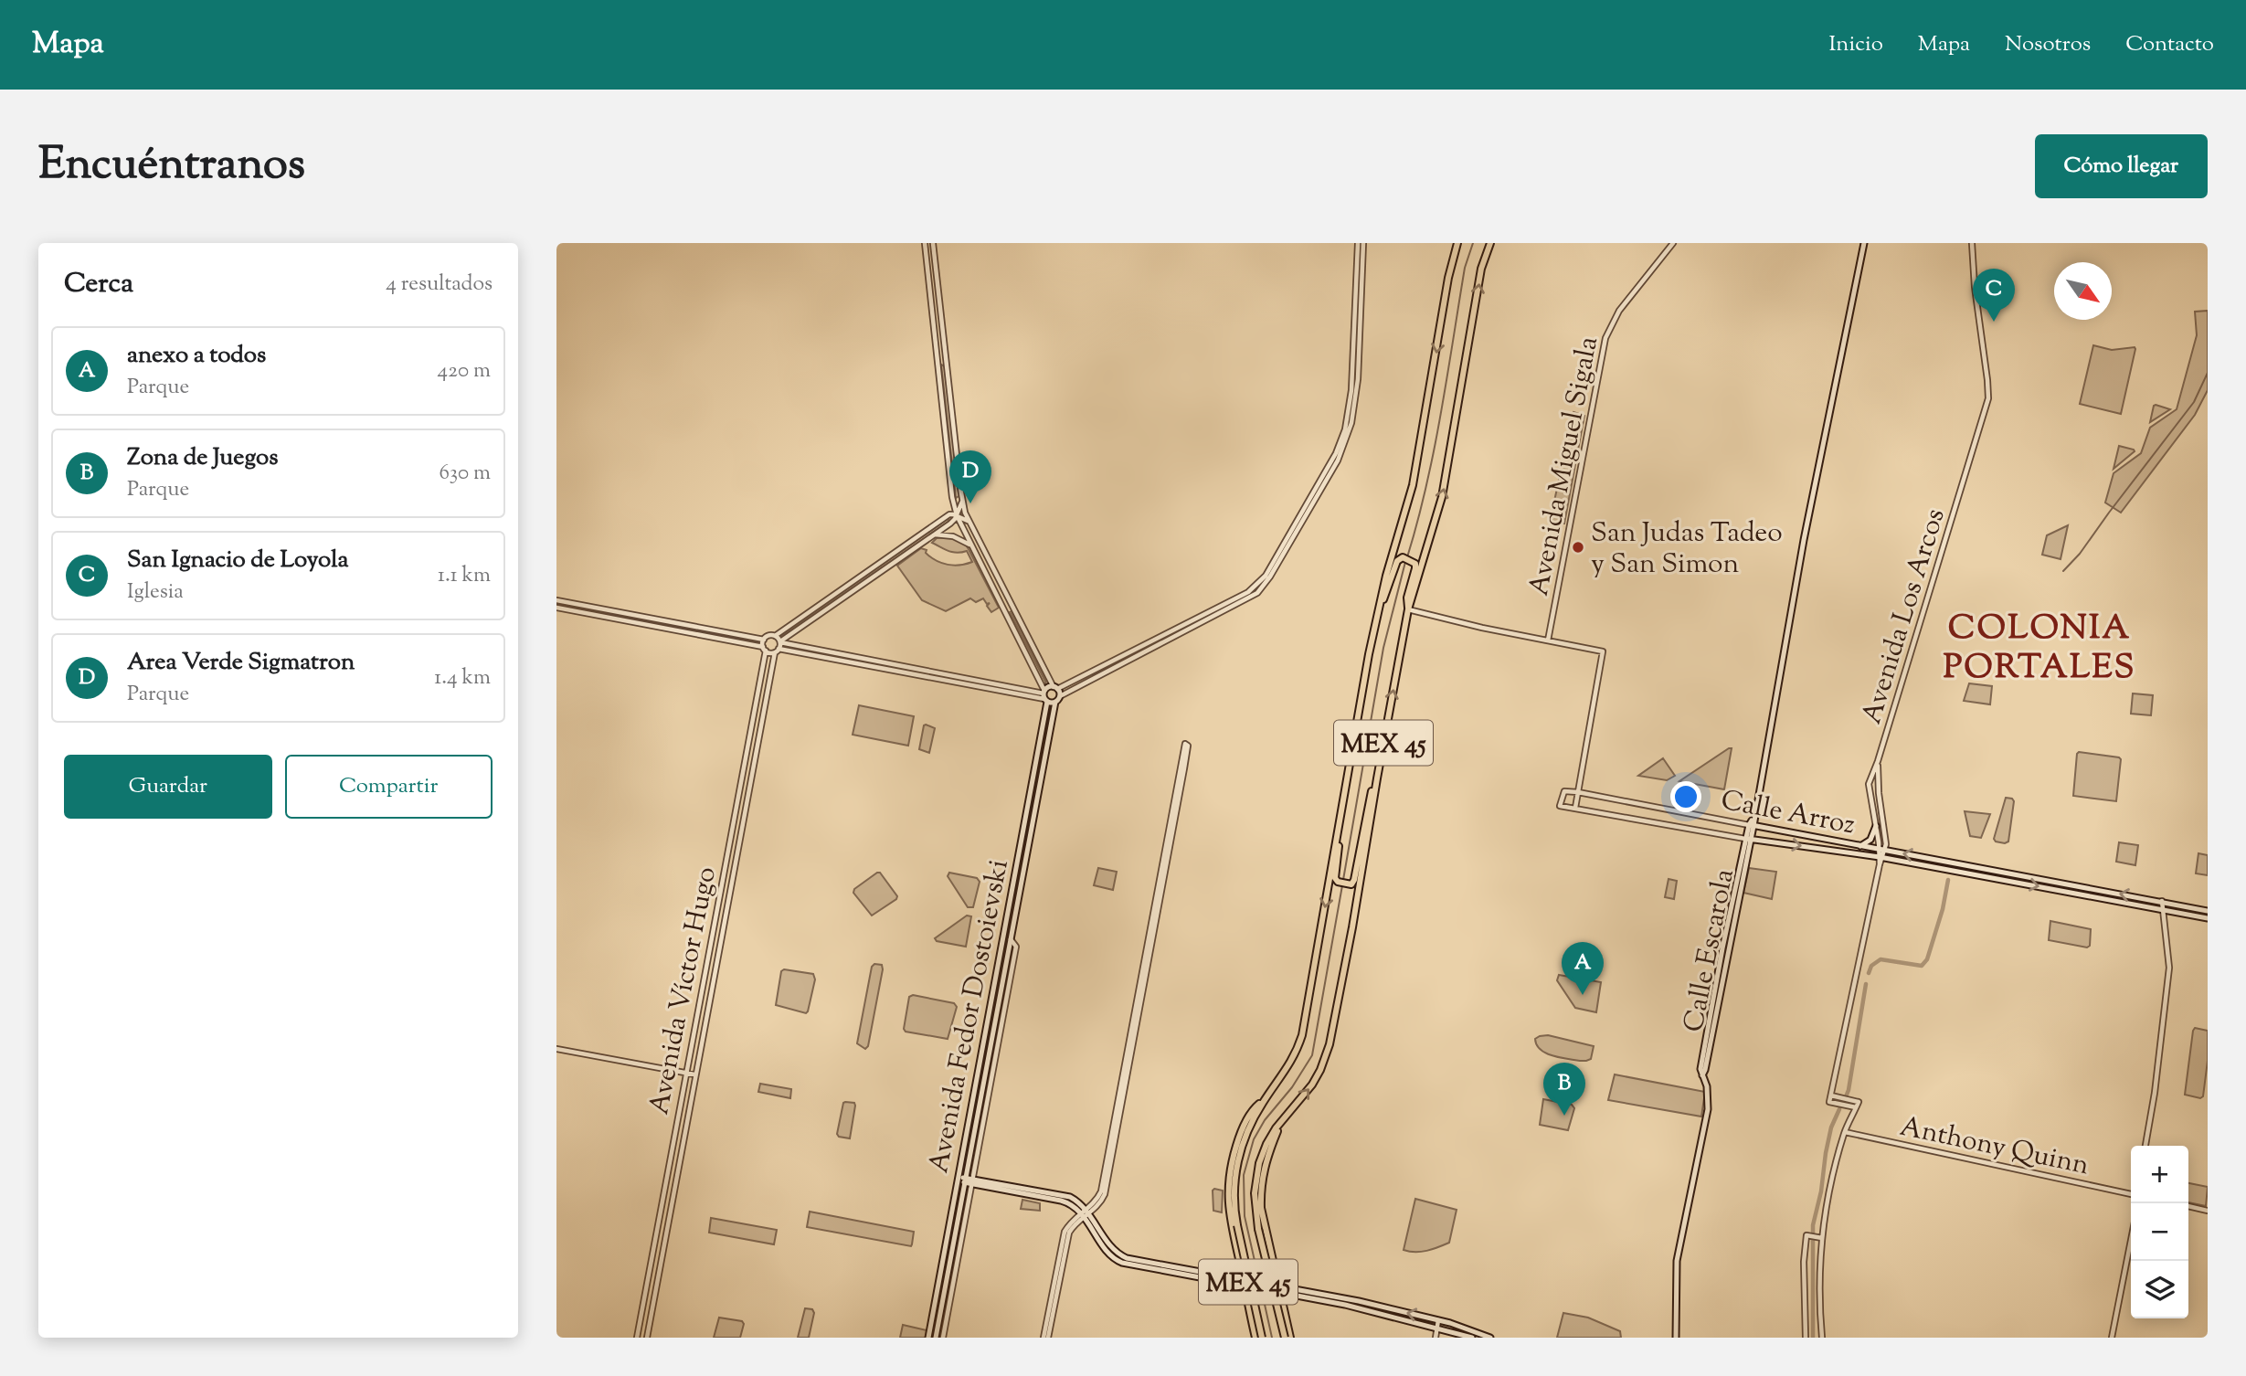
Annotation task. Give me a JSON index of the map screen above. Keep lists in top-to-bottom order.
{
  "streets": {
    "highway": ["MEX 45"],
    "main road": ["Calle Arroz", "Calle Escarola", "Avenida Fedor Dostoievski"],
    "street": [
      "Avenida Miguel Sigala",
      "Avenida Los Arcos",
      "Avenida Víctor Hugo",
      "Anthony Quinn"
    ]
  },
  "crossings": [
    ["Avenida Los Arcos", "Calle Arroz"],
    ["Calle Arroz", "Calle Escarola"]
  ],
  "districts": ["COLONIA PORTALES"],
  "places": ["San Judas Tadeo y San Simon"],
  "north": "bottom right",
  "page": {
    "header": "Mapa",
    "nav": [
      "Inicio",
      "Mapa",
      "Nosotros",
      "Contacto"
    ],
    "title": "Encuéntranos",
    "buttons": [
      "Cómo llegar",
      ["Guardar", "Compartir"]
    ],
    "heading": ["Cerca", "4 resultados"],
    "pins": [
      "C",
      "D",
      "A",
      "B"
    ],
    "list": [
      {
        "mark": "A",
        "name": "anexo a todos",
        "note": "Parque",
        "value": "420 m"
      },
      {
        "mark": "B",
        "name": "Zona de Juegos",
        "note": "Parque",
        "value": "630 m"
      },
      {
        "mark": "C",
        "name": "San Ignacio de Loyola",
        "note": "Iglesia",
        "value": "1.1 km"
      },
      {
        "mark": "D",
        "name": "Area Verde Sigmatron",
        "note": "Parque",
        "value": "1.4 km"
      }
    ],
    "map_buttons": ["+", "−"]
  }
}
